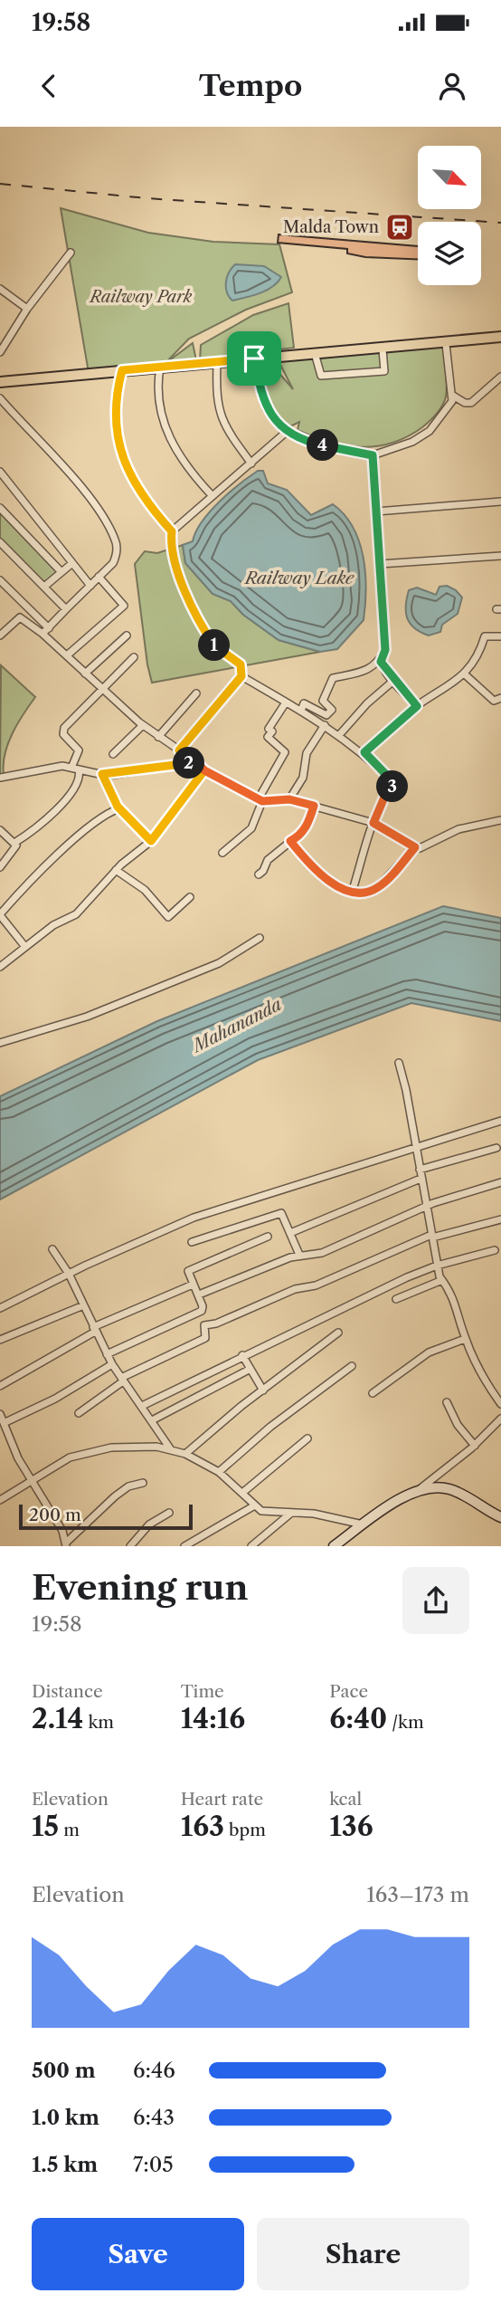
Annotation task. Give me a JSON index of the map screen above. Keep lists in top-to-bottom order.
{
  "water": ["Railway Lake", "Mahananda"],
  "parks": ["Railway Park"],
  "places": {
    "station": ["Malda Town"]
  },
  "scale_bar": "200 m",
  "north": "bottom right",
  "page": {
    "status": "19:58",
    "header": "Tempo",
    "pins": [
      "4",
      "1",
      "2",
      "3"
    ],
    "scale": "200 m",
    "heading": ["Evening run", "19:58"],
    "stats": [
      ["Distance", "2.14 km"],
      ["Time", "14:16"],
      ["Pace", "6:40 /km"],
      ["Elevation", "15 m"],
      ["Heart rate", "163 bpm"],
      ["kcal", "136"]
    ],
    "chart": ["Elevation", "163–173 m"],
    "list": [
      {
        "name": "500 m",
        "note": "6:46"
      },
      {
        "name": "1.0 km",
        "note": "6:43"
      },
      {
        "name": "1.5 km",
        "note": "7:05"
      }
    ],
    "buttons": ["Save", "Share"]
  }
}
